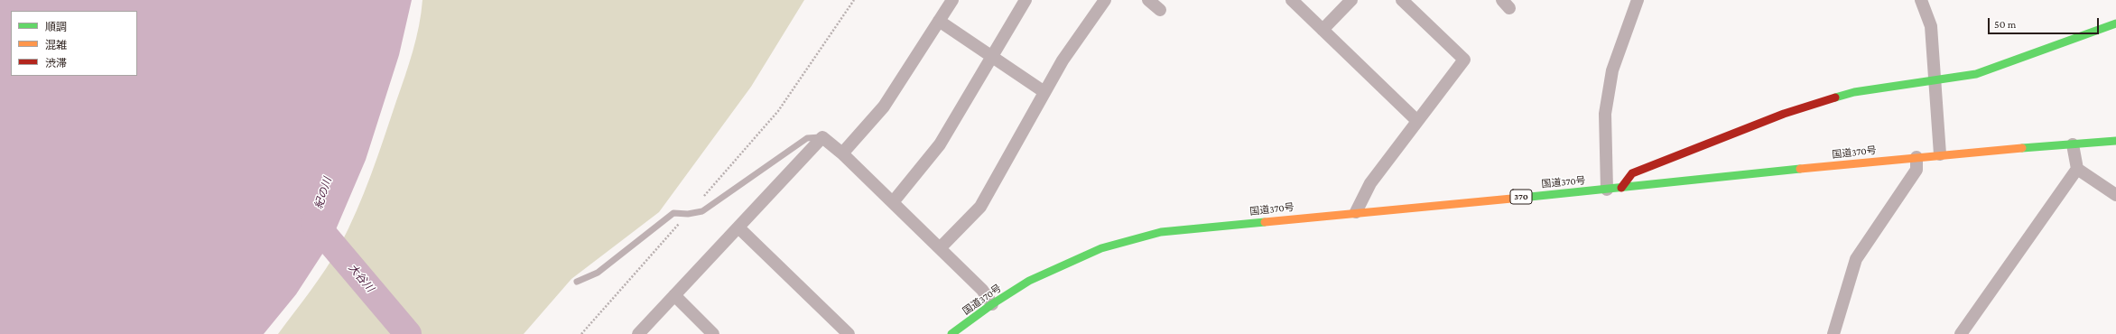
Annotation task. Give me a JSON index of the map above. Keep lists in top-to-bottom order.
{
  "streets": {
    "main road": ["国道370号", "370"]
  },
  "water": ["紀の川", "大谷川"],
  "legend": ["順調", "混雑", "渋滞"],
  "scale_bar": "50 m"
}
